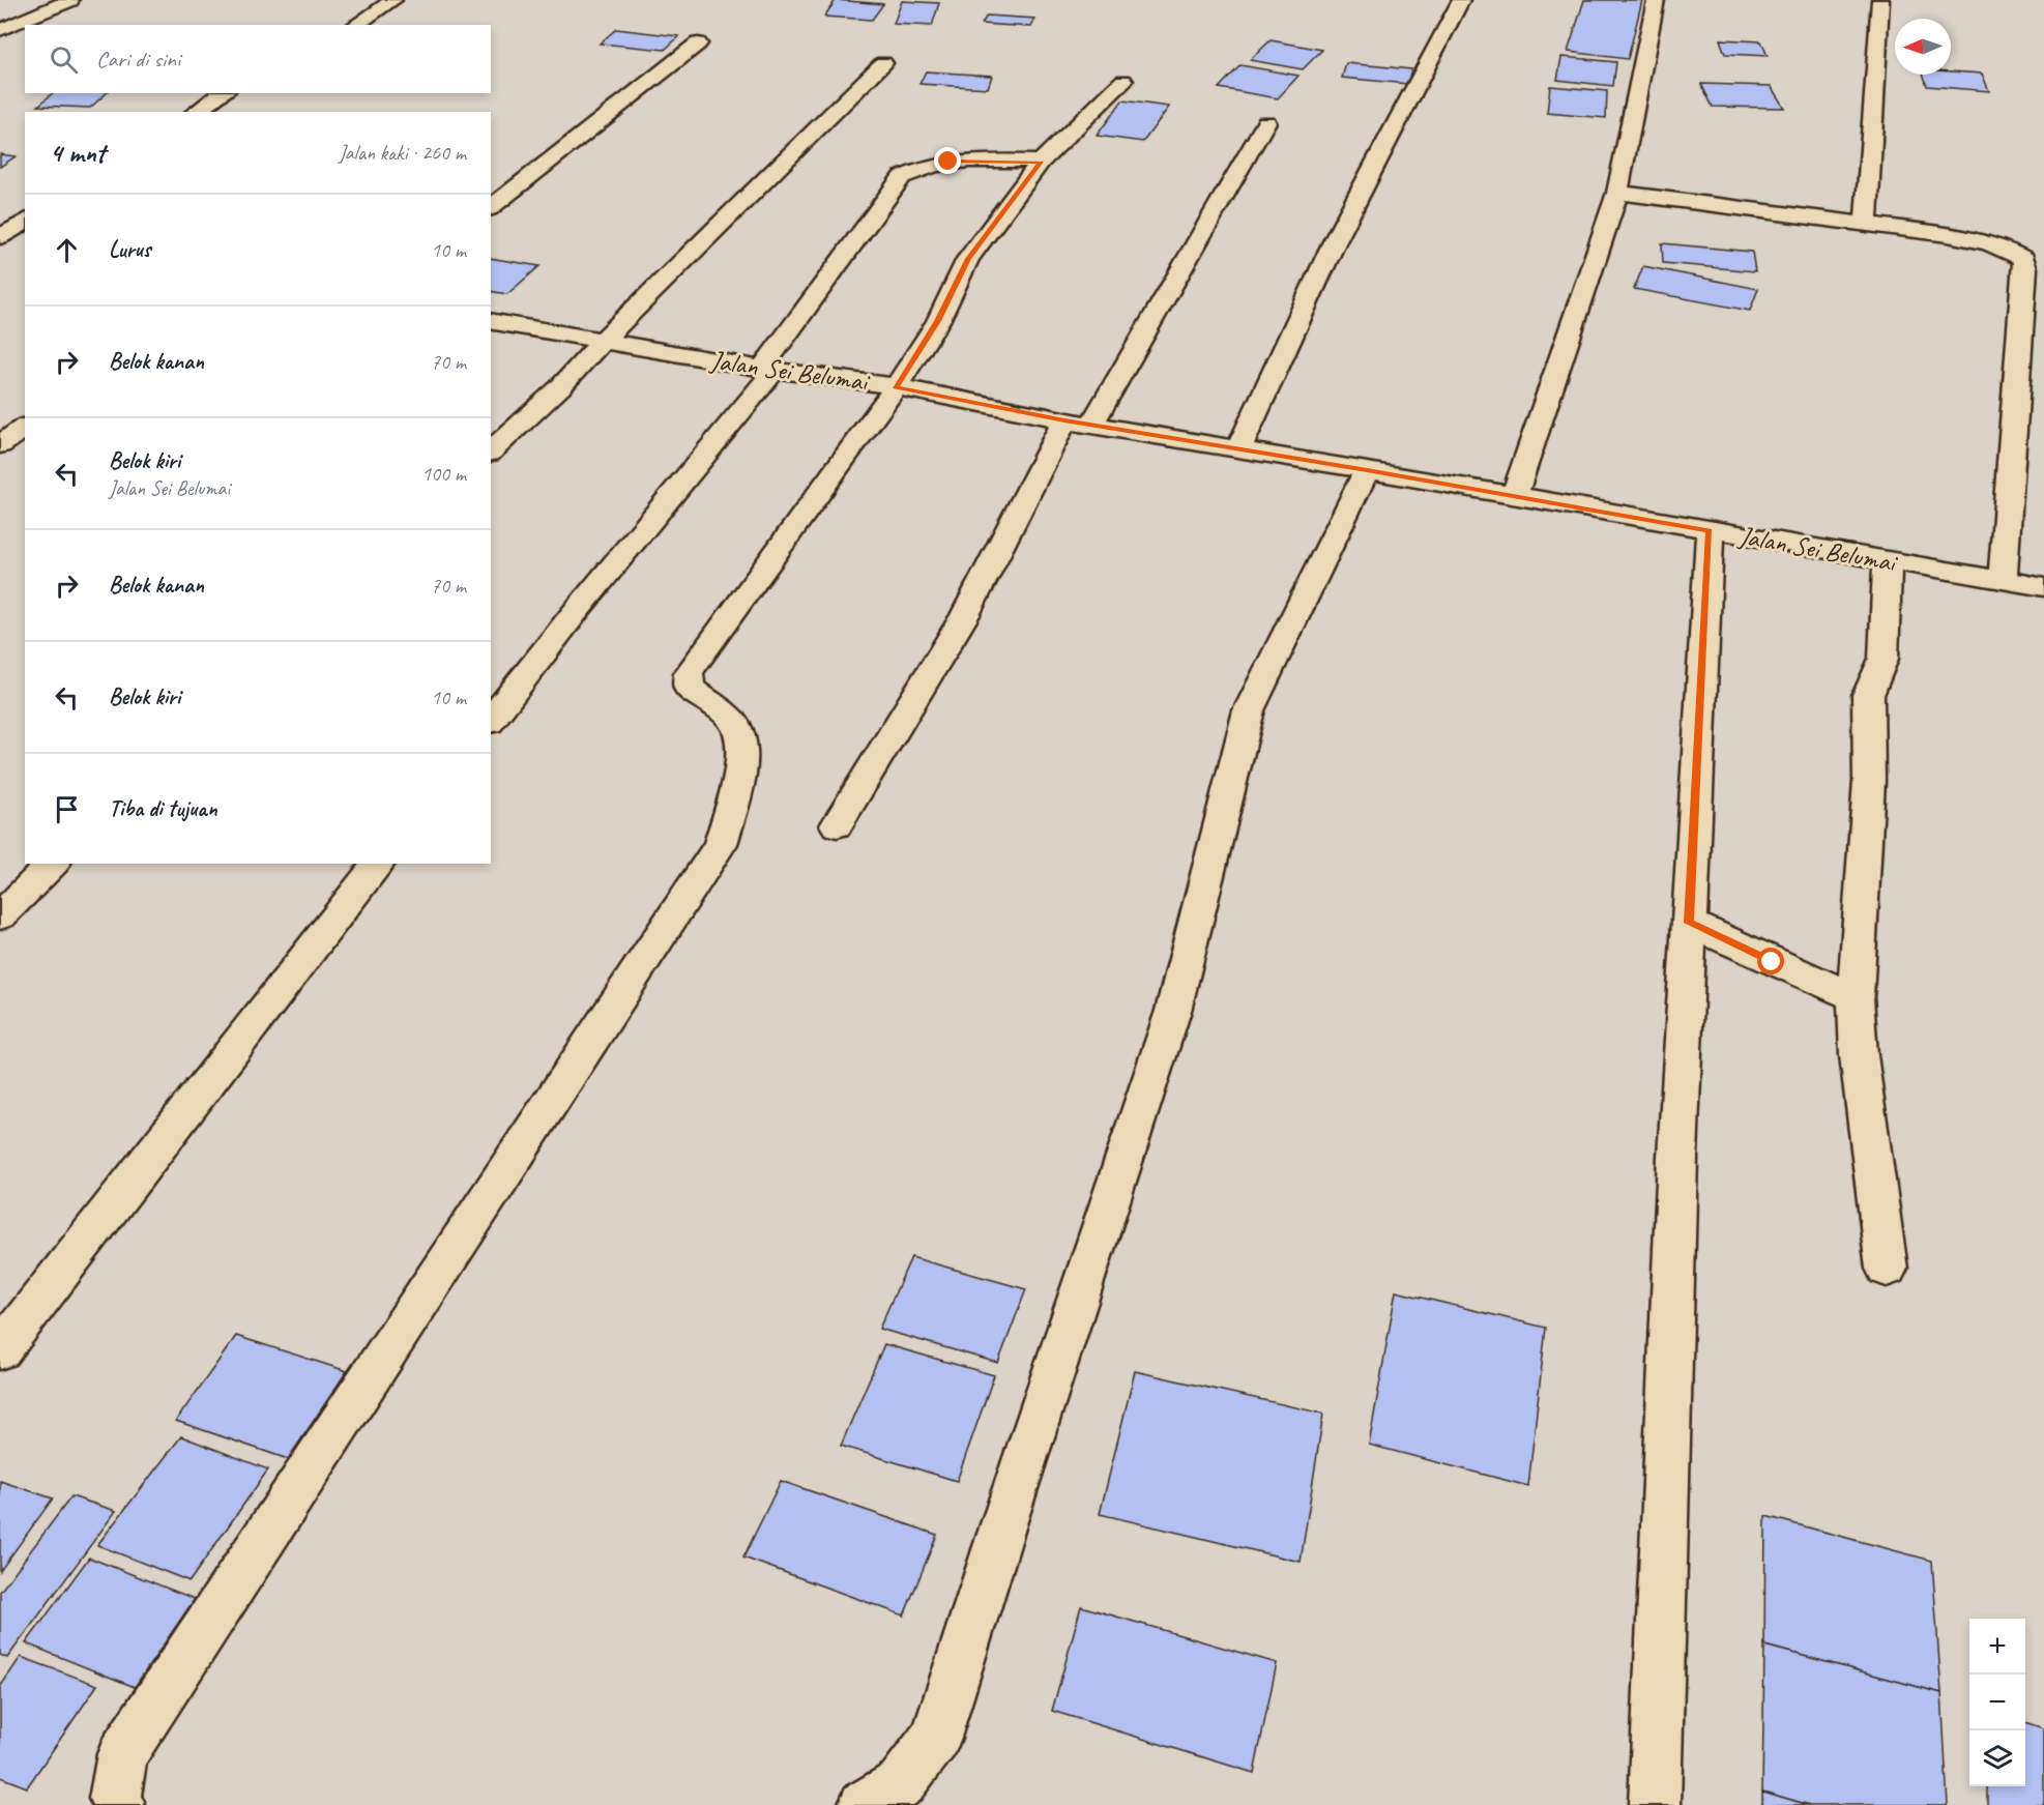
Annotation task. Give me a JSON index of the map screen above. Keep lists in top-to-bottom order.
{
  "streets": {
    "street": ["Jalan Sei Belumai"]
  },
  "north": "left",
  "page": {
    "search": "Cari di sini",
    "heading": ["4 mnt", "Jalan kaki · 260 m"],
    "list": [
      ["Lurus", "10 m"],
      ["Belok kanan", "70 m"],
      ["Belok kiri", "Jalan Sei Belumai", "100 m"],
      ["Belok kanan", "70 m"],
      ["Belok kiri", "10 m"],
      "Tiba di tujuan"
    ],
    "map_buttons": ["+", "−"]
  }
}
